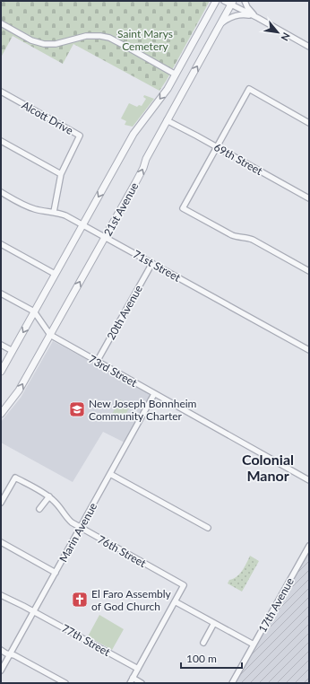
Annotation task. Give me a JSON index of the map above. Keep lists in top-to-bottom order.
{
  "streets": {
    "street": [
      "Alcott Drive",
      "69th Street",
      "21st Avenue",
      "71st Street",
      "20th Avenue",
      "73rd Street",
      "Marin Avenue",
      "76th Street",
      "17th Avenue",
      "77th Street"
    ]
  },
  "crossings": [
    ["Alcott Drive", "71st Street"],
    ["69th Street", "21st Avenue"],
    ["21st Avenue", "71st Street"],
    ["21st Avenue", "73rd Street"],
    ["71st Street", "20th Avenue"],
    ["20th Avenue", "73rd Street"],
    ["73rd Street", "Marin Avenue"],
    ["Marin Avenue", "76th Street"],
    ["Marin Avenue", "77th Street"]
  ],
  "districts": ["Colonial Manor"],
  "parks": ["Saint Marys Cemetery"],
  "places": {
    "school or university": ["New Joseph Bonnheim Community Charter"],
    "church": ["El Faro Assembly of God Church"]
  },
  "scale_bar": "100 m",
  "north": "bottom right"
}
